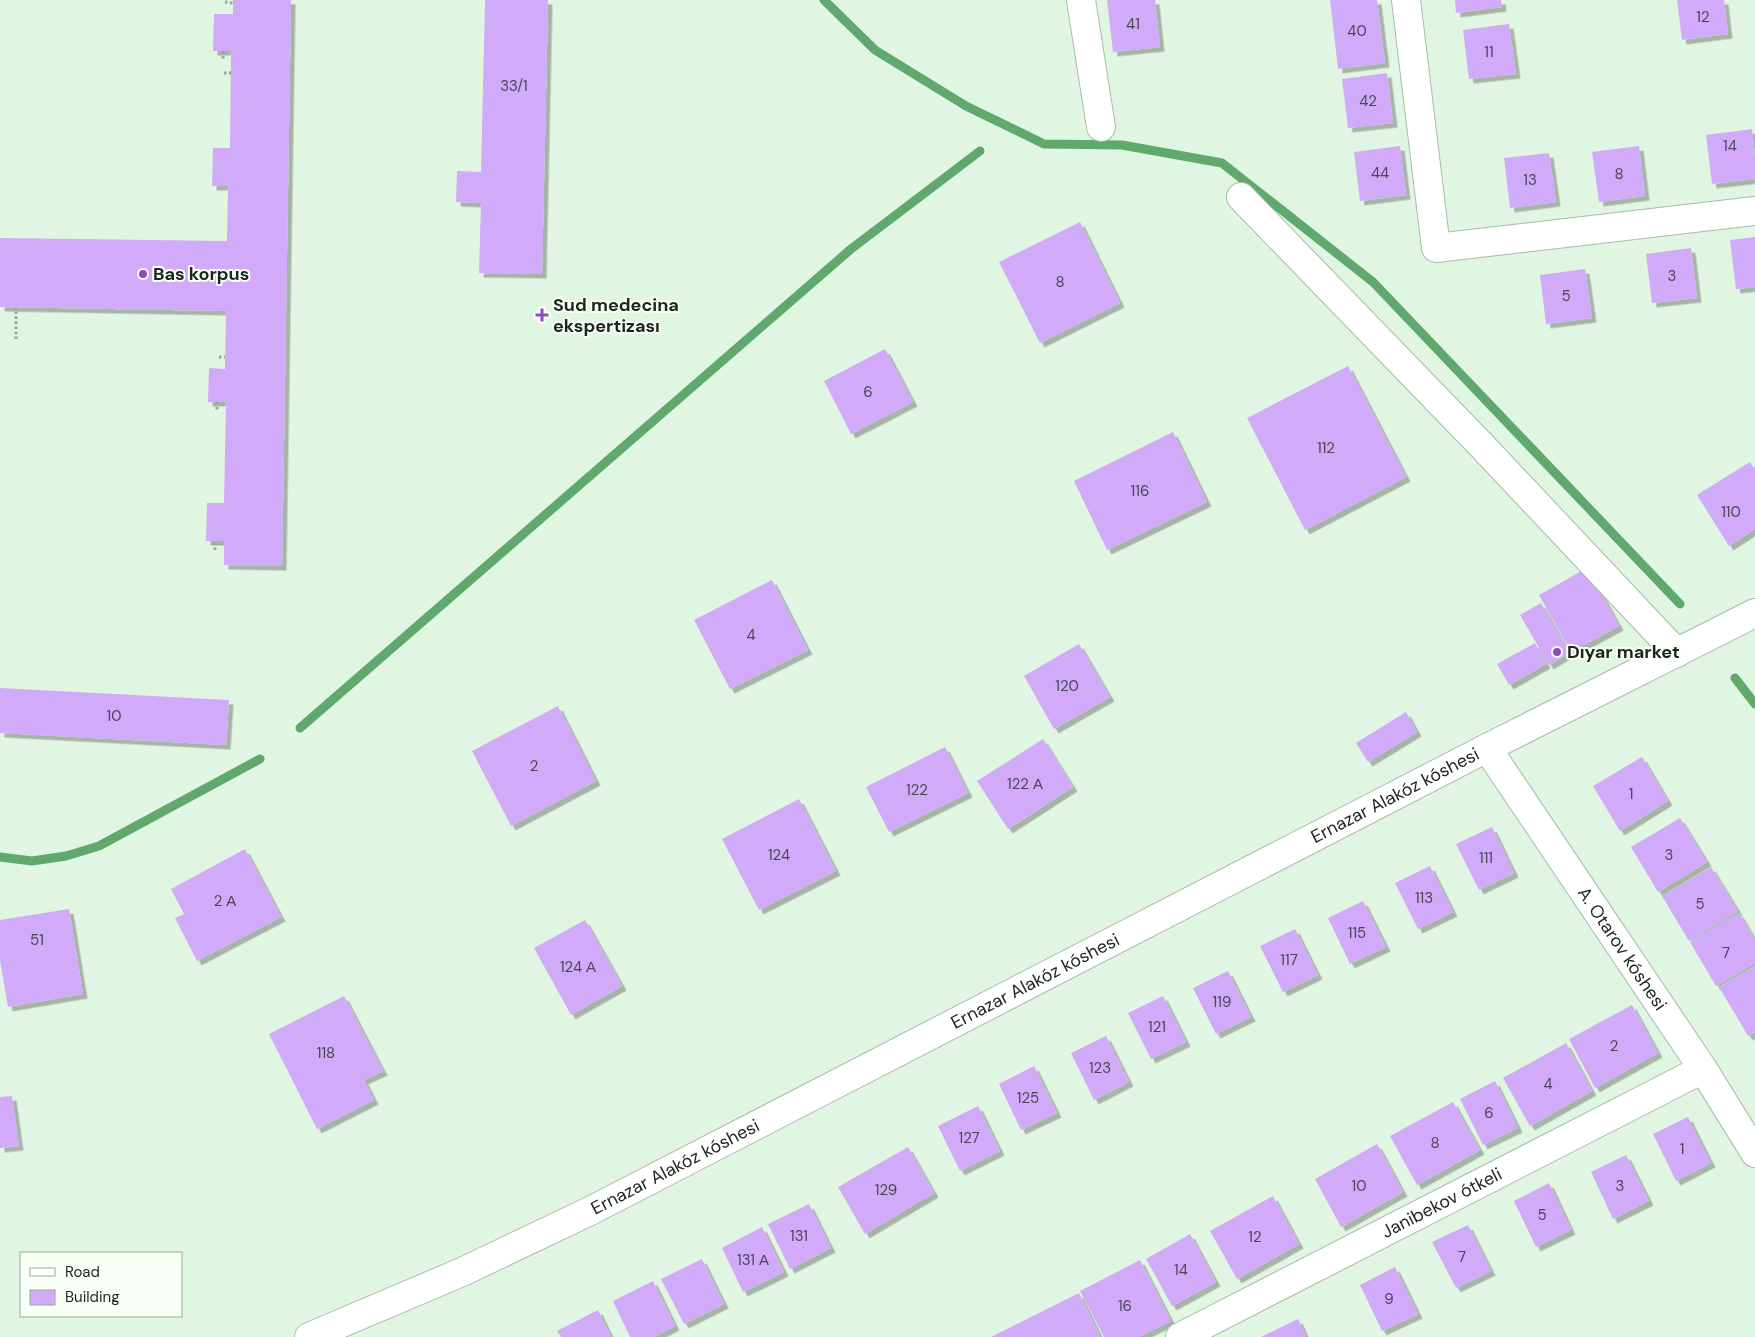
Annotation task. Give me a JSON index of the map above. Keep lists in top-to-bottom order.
{
  "streets": {
    "street": ["Ernazar Alakóz kóshesi", "A. Otarov kóshesi", "Janibekov ótkeli"]
  },
  "crossings": [
    ["Ernazar Alakóz kóshesi", "A. Otarov kóshesi"],
    ["A. Otarov kóshesi", "Janibekov ótkeli"]
  ],
  "places": {
    "other": ["Bas korpus", "Dıyar market"],
    "health": ["Sud medecina ekspertizası"]
  },
  "house_numbers": [
    "12",
    "41",
    "40",
    "11",
    "33/1",
    "42",
    "14",
    "44",
    "8",
    "13",
    "3",
    "8",
    "5",
    "6",
    "112",
    "116",
    "110",
    "4",
    "120",
    "10",
    "2",
    "122 А",
    "122",
    "1",
    "124",
    "3",
    "111",
    "113",
    "2 А",
    "5",
    "115",
    "51",
    "7",
    "117",
    "124 А",
    "119",
    "121",
    "2",
    "118",
    "123",
    "4",
    "125",
    "6",
    "127",
    "8",
    "1",
    "10",
    "3",
    "129",
    "5",
    "131",
    "12",
    "7",
    "131 А",
    "14",
    "9",
    "16"
  ],
  "legend": ["Road", "Building"]
}
